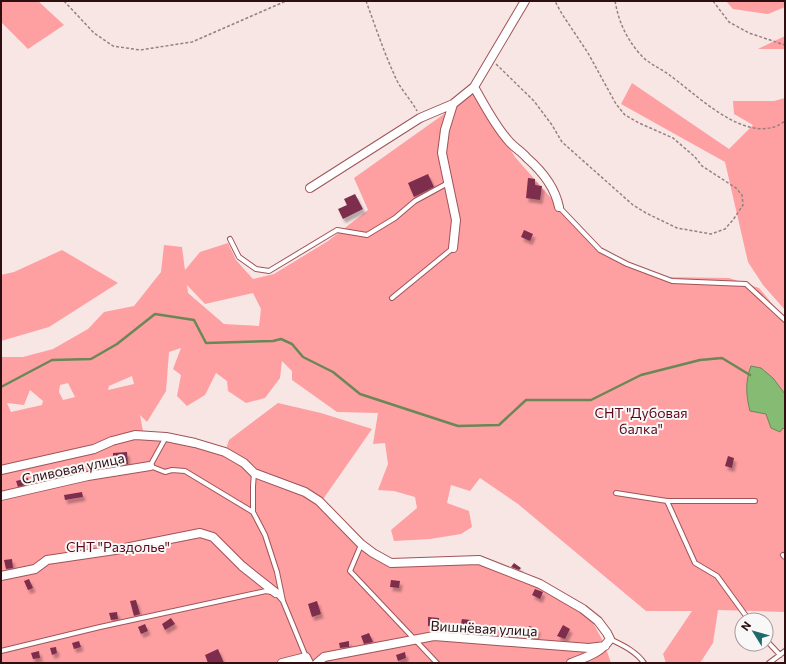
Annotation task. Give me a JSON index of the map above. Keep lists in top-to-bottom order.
{
  "streets": {
    "street": ["Сливовая улица", "Вишнёвая улица"]
  },
  "parks": ["СНТ \"Дубовая балка\"", "СНТ \"Раздолье\""],
  "north": "top left"
}
